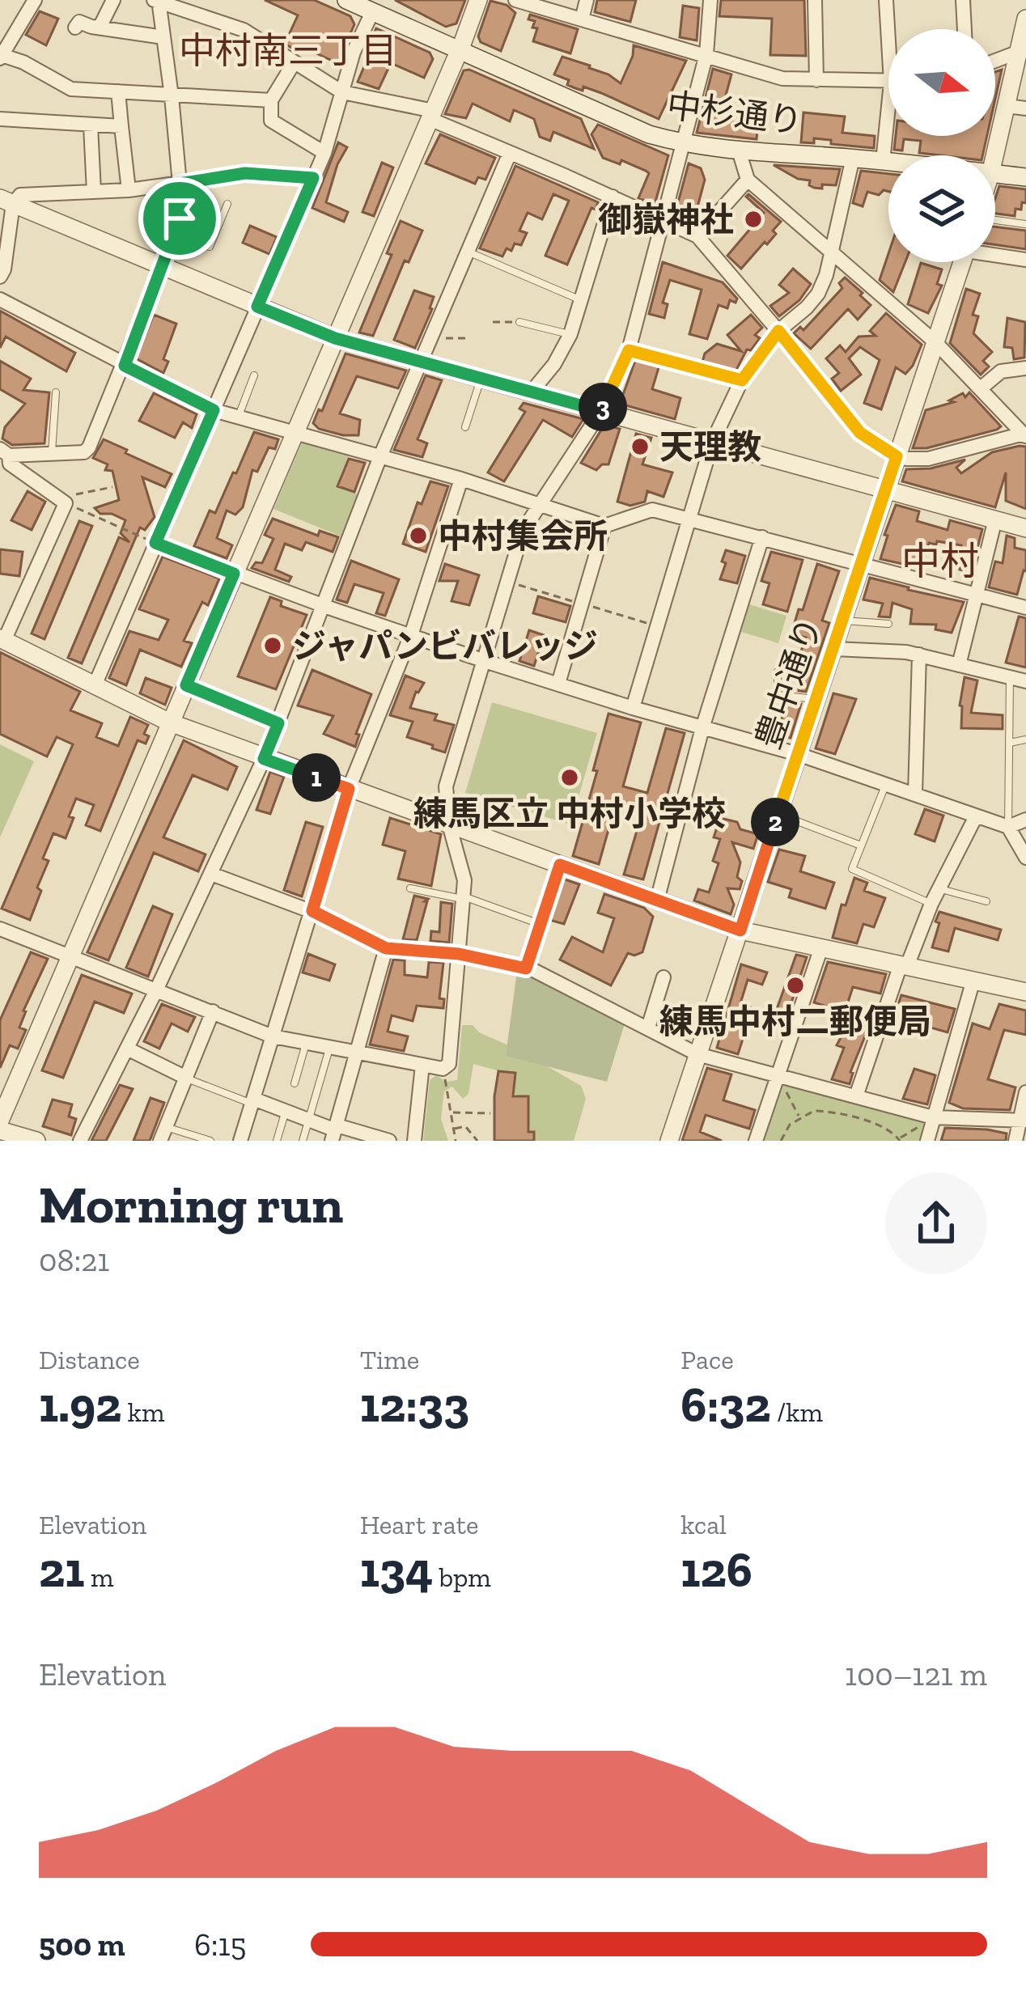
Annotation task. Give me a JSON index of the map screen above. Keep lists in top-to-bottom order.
{
  "streets": {
    "street": ["中杉通り", "豊中通り"]
  },
  "districts": ["中村南三丁目", "中村"],
  "places": [
    "御嶽神社",
    "天理教",
    "中村集会所",
    "ジャパンビバレッジ",
    "練馬区立 中村小学校",
    "練馬中村二郵便局"
  ],
  "north": "right",
  "page": {
    "pins": ["3", "1", "2"],
    "heading": ["Morning run", "08:21"],
    "stats": [
      ["Distance", "1.92 km"],
      ["Time", "12:33"],
      ["Pace", "6:32 /km"],
      ["Elevation", "21 m"],
      ["Heart rate", "134 bpm"],
      ["kcal", "126"]
    ],
    "chart": ["Elevation", "100–121 m"],
    "list": [
      {
        "name": "500 m",
        "note": "6:15"
      }
    ]
  }
}
